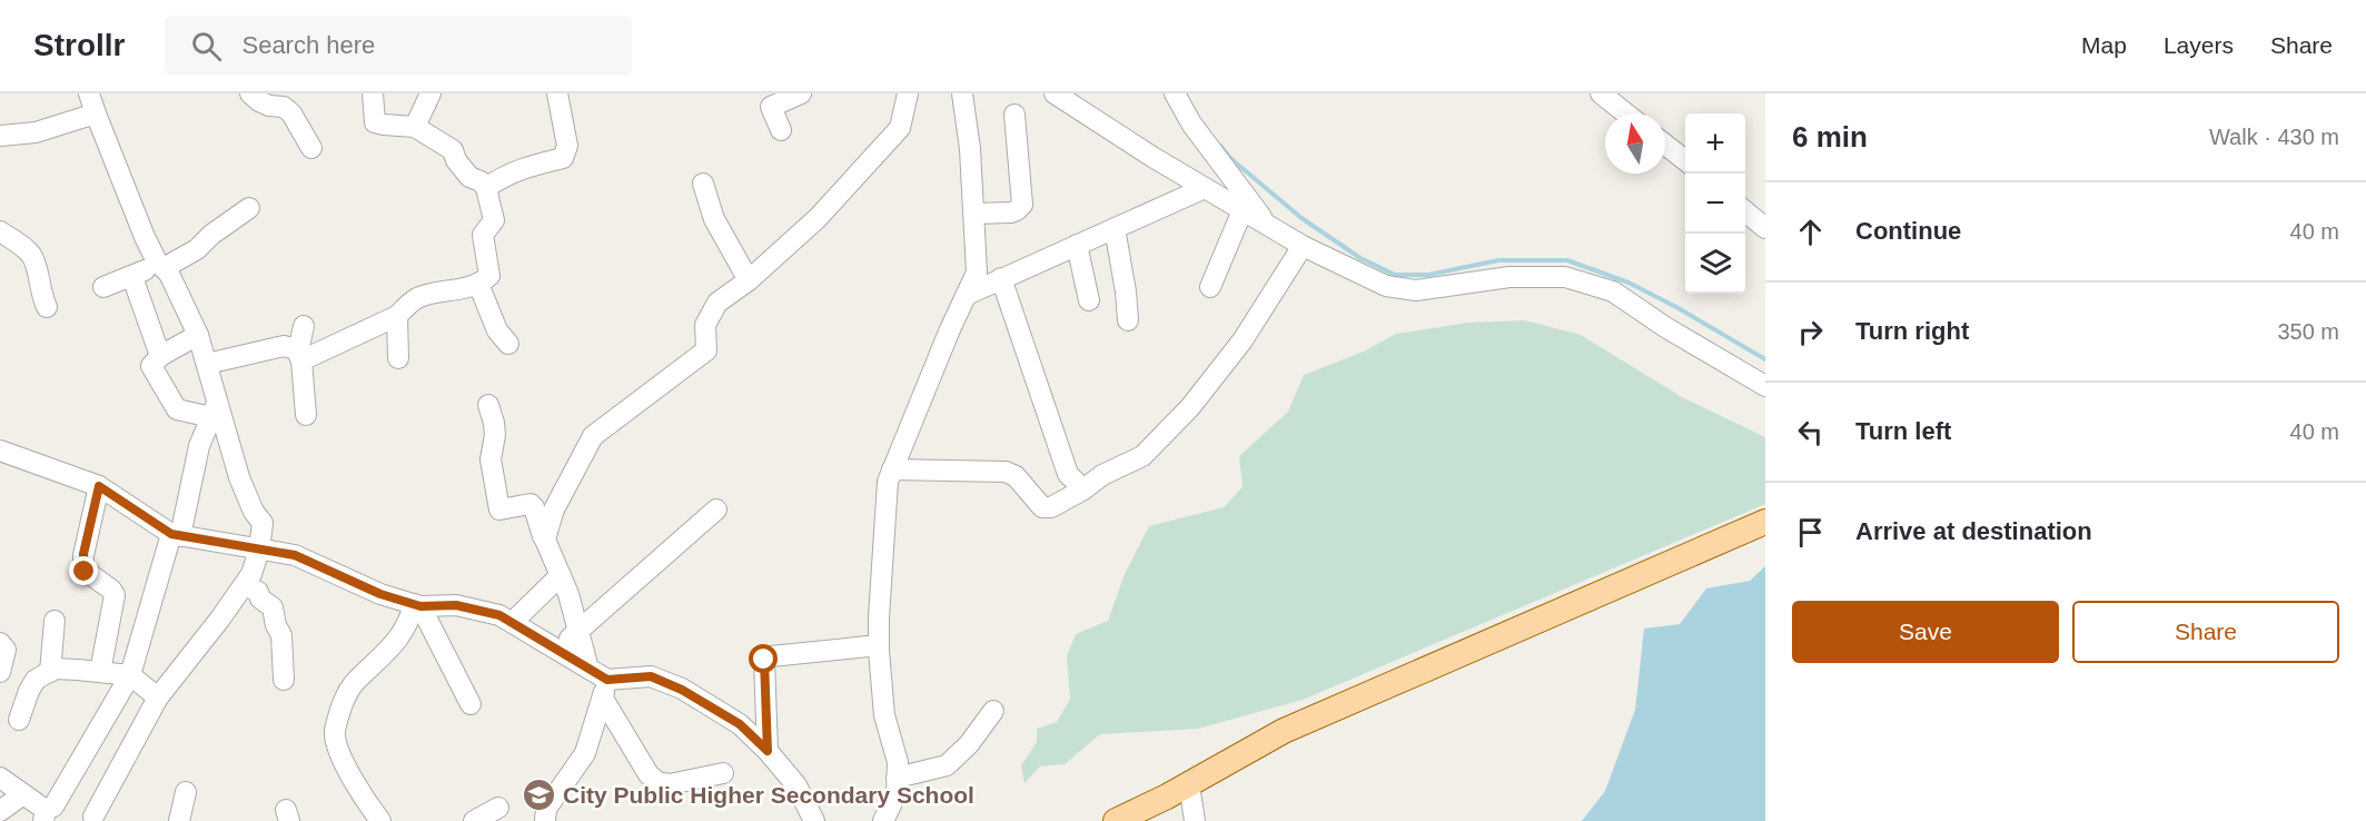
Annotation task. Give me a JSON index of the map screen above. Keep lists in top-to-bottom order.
{
  "places": {
    "school or university": ["City Public Higher Secondary School"]
  },
  "north": "top",
  "page": {
    "header": "Strollr",
    "search": "Search here",
    "nav": ["Map", "Layers", "Share"],
    "heading": ["6 min", "Walk · 430 m"],
    "map_buttons": ["+", "−"],
    "list": [
      ["Continue", "40 m"],
      ["Turn right", "350 m"],
      ["Turn left", "40 m"],
      "Arrive at destination"
    ],
    "buttons": ["Save", "Share"]
  }
}
